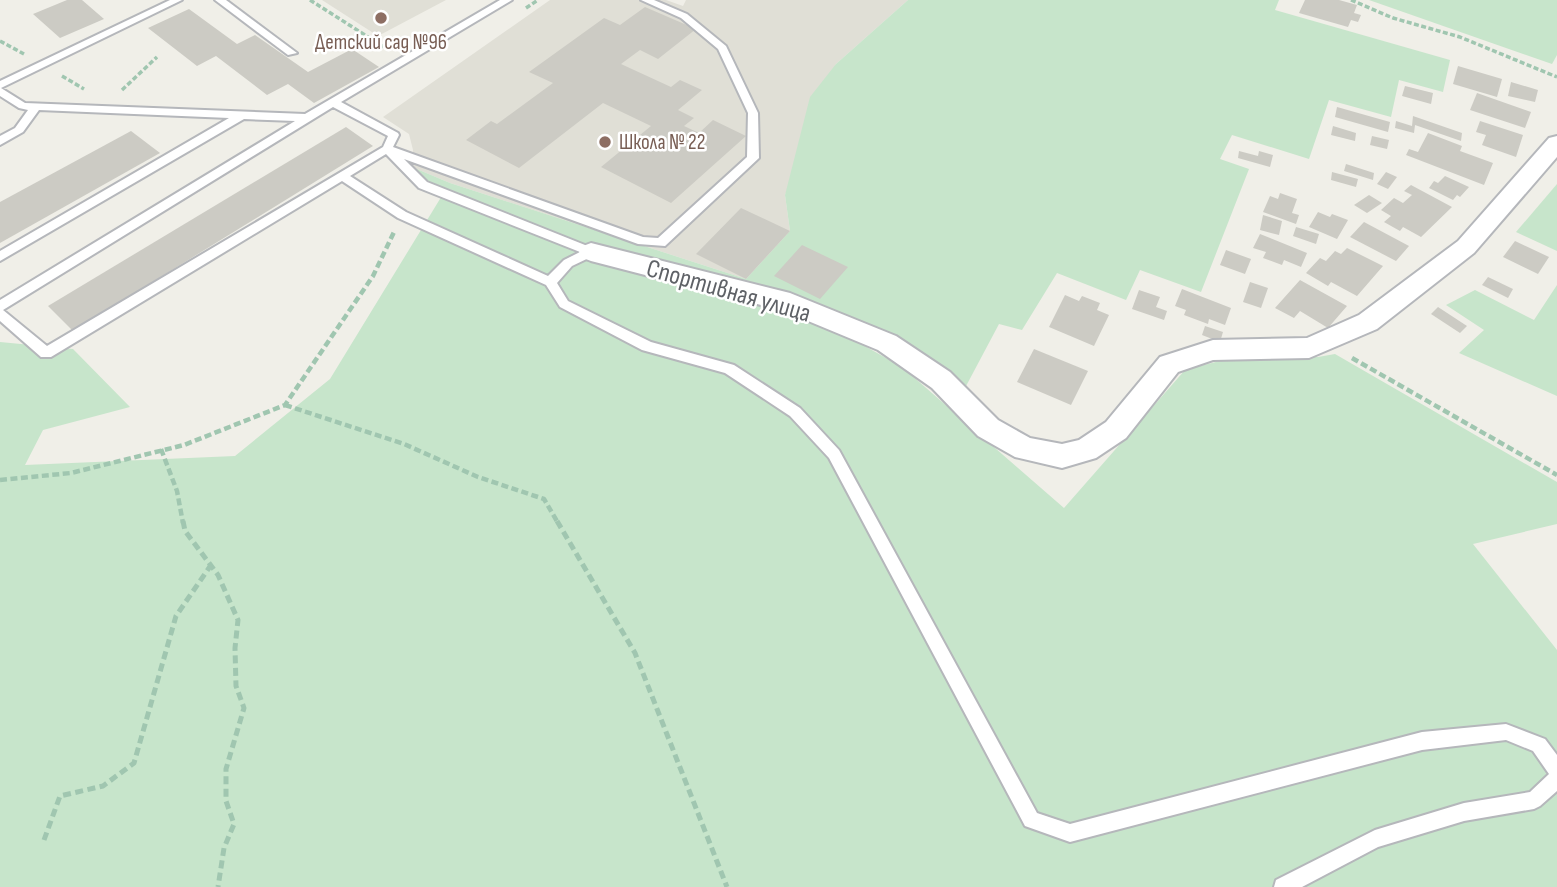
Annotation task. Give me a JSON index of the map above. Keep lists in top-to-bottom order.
{
  "streets": {
    "street": ["Спортивная улица"]
  },
  "places": ["Детский сад №96", "Школа № 22"]
}
